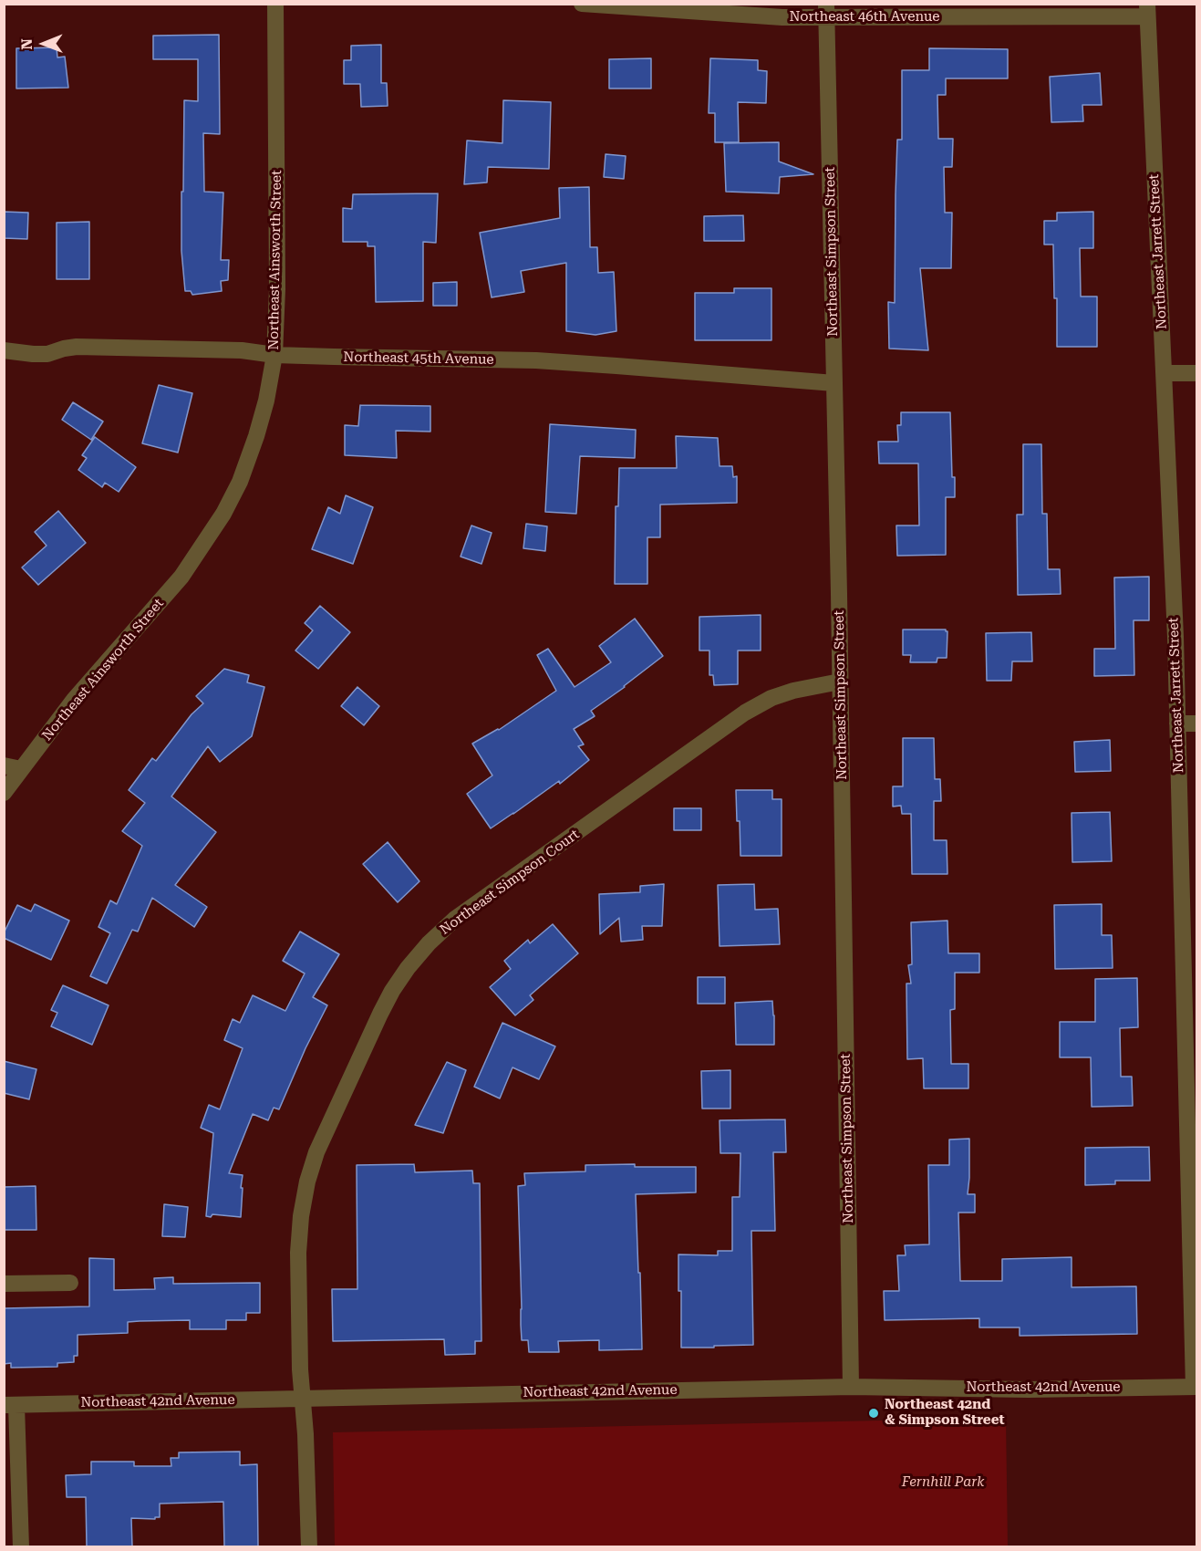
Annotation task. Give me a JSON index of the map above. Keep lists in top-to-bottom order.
{
  "streets": {
    "street": [
      "Northeast 46th Avenue",
      "Northeast Simpson Street",
      "Northeast Jarrett Street",
      "Northeast Ainsworth Street",
      "Northeast 45th Avenue",
      "Northeast Simpson Court",
      "Northeast 42nd Avenue"
    ]
  },
  "crossings": [
    ["Northeast 46th Avenue", "Northeast Simpson Street"],
    ["Northeast 46th Avenue", "Northeast Jarrett Street"],
    ["Northeast Simpson Street", "Northeast 45th Avenue"],
    ["Northeast Simpson Street", "Northeast Simpson Court"],
    ["Northeast Simpson Street", "Northeast 42nd Avenue"],
    ["Northeast Jarrett Street", "Northeast 42nd Avenue"],
    ["Northeast Ainsworth Street", "Northeast 45th Avenue"],
    ["Northeast Simpson Court", "Northeast 42nd Avenue"]
  ],
  "parks": ["Fernhill Park"],
  "places": ["Northeast 42nd & Simpson Street"],
  "north": "left"
}
